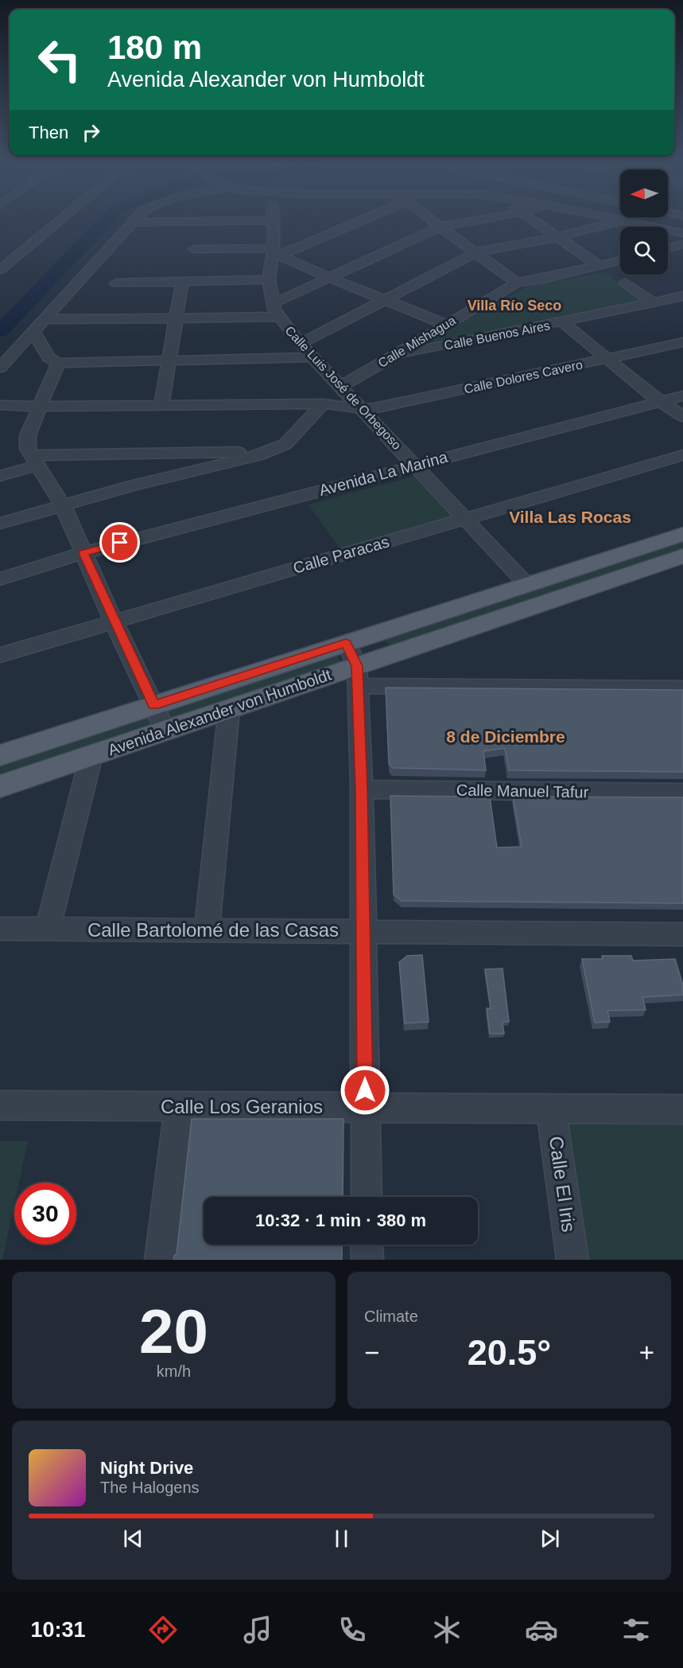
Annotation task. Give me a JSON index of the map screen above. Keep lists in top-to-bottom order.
{
  "streets": {
    "main road": ["Avenida Alexander von Humboldt"],
    "street": [
      "Calle Buenos Aires",
      "Calle Mishagua",
      "Calle Dolores Cavero",
      "Calle Luis José de Orbegoso",
      "Avenida La Marina",
      "Calle Paracas",
      "Calle Manuel Tafur",
      "Calle Bartolomé de las Casas",
      "Calle Los Geranios",
      "Calle El Iris"
    ]
  },
  "crossings": [
    ["Calle Buenos Aires", "Calle Mishagua"],
    ["Calle Mishagua", "Calle Luis José de Orbegoso"],
    ["Calle Dolores Cavero", "Calle Luis José de Orbegoso"],
    ["Calle Luis José de Orbegoso", "Avenida La Marina"],
    ["Calle Luis José de Orbegoso", "Calle Paracas"],
    ["Calle Luis José de Orbegoso", "Avenida Alexander von Humboldt"],
    ["Calle Los Geranios", "Calle El Iris"]
  ],
  "districts": ["Villa Río Seco", "Villa Las Rocas", "8 de Diciembre"],
  "north": "left",
  "page": {
    "turn": ["180 m", "Avenida Alexander von Humboldt"],
    "then": "Then",
    "limit": "30",
    "trip": "10:32 · 1 min · 380 m",
    "tile": [
      ["20", "km/h"],
      "Climate"
    ],
    "heat": ["−", "20.5°", "+"],
    "song": ["Night Drive", "The Halogens"],
    "tabs": "10:31"
  }
}
